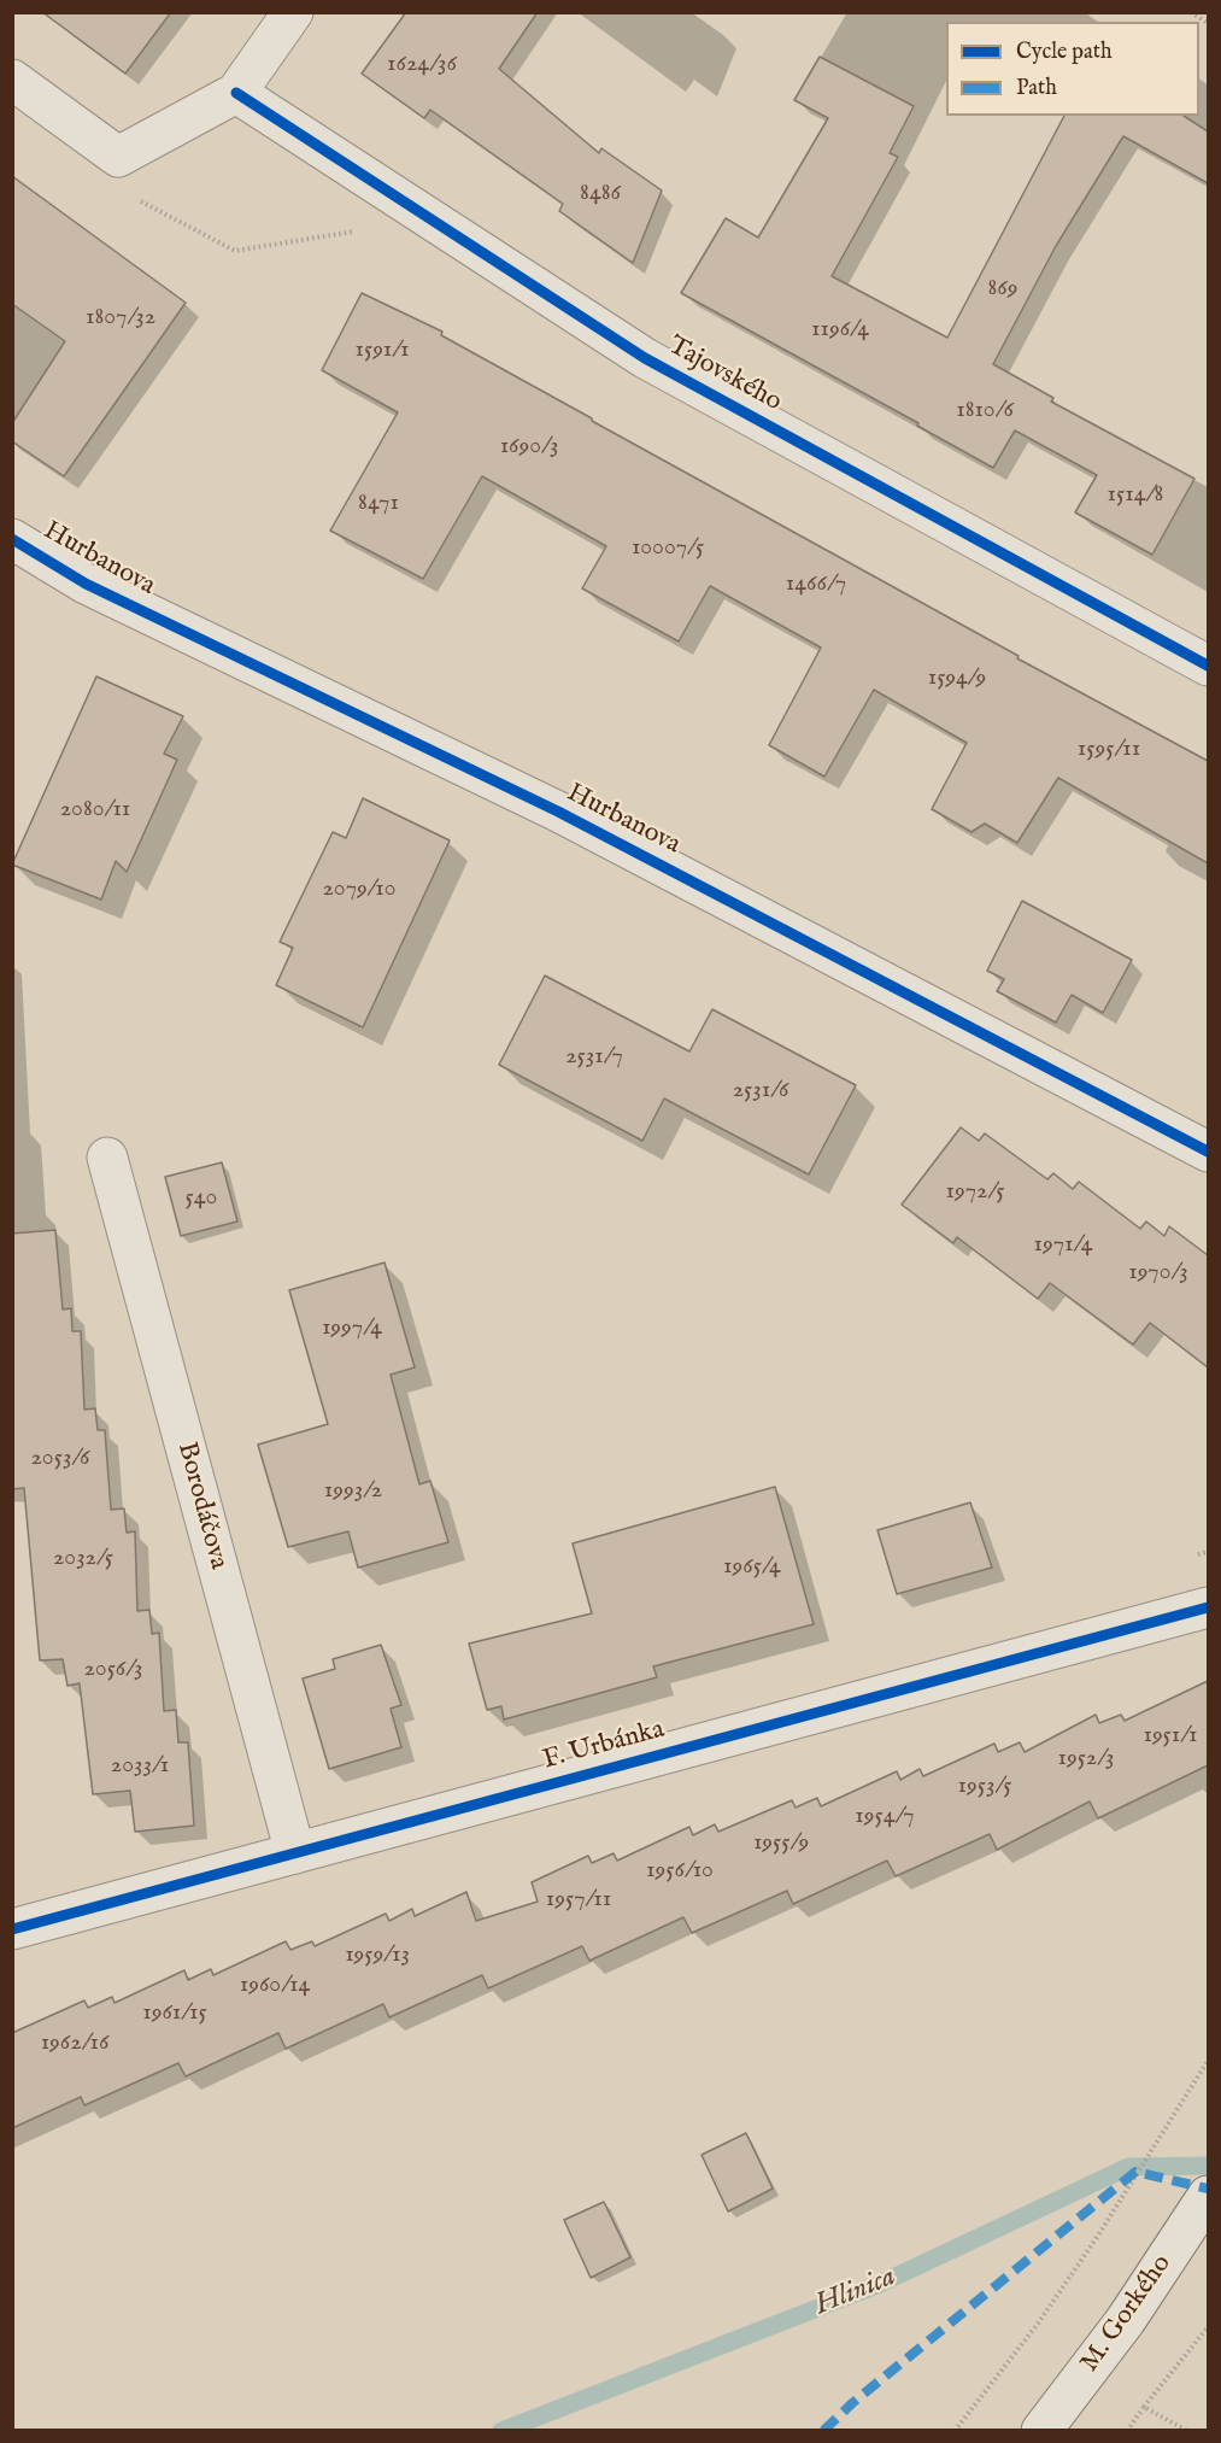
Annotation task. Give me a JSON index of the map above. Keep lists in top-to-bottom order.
{
  "streets": {
    "street": [
      "Tajovského",
      "Hurbanova",
      "Borodáčova",
      "F. Urbánka",
      "M. Gorkého"
    ]
  },
  "crossings": [
    ["Borodáčova", "F. Urbánka"]
  ],
  "water": ["Hlinica"],
  "house_numbers": [
    "1624/36",
    "8486",
    "869",
    "1807/32",
    "1196/4",
    "1591/1",
    "1810/6",
    "1690/3",
    "1514/8",
    "8471",
    "10007/5",
    "1466/7",
    "1594/9",
    "1595/11",
    "2080/11",
    "2079/10",
    "2531/7",
    "2531/6",
    "1972/5",
    "540",
    "1971/4",
    "1970/3",
    "1997/4",
    "2053/6",
    "1993/2",
    "2032/5",
    "1965/4",
    "2056/3",
    "1951/1",
    "1952/3",
    "2033/1",
    "1953/5",
    "1954/7",
    "1955/9",
    "1956/10",
    "1957/11",
    "1959/13",
    "1960/14",
    "1961/15",
    "1962/16"
  ],
  "legend": ["Cycle path", "Path"]
}
